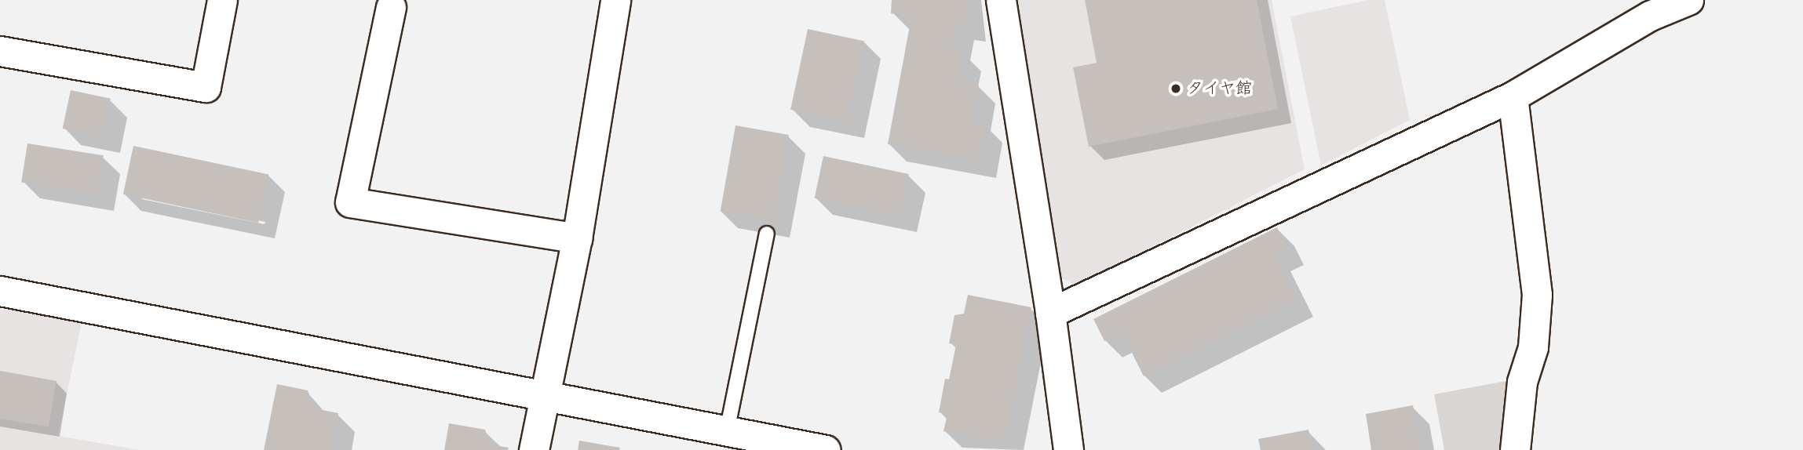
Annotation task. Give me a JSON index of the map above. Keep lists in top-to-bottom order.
{
  "places": ["タイヤ館"]
}
